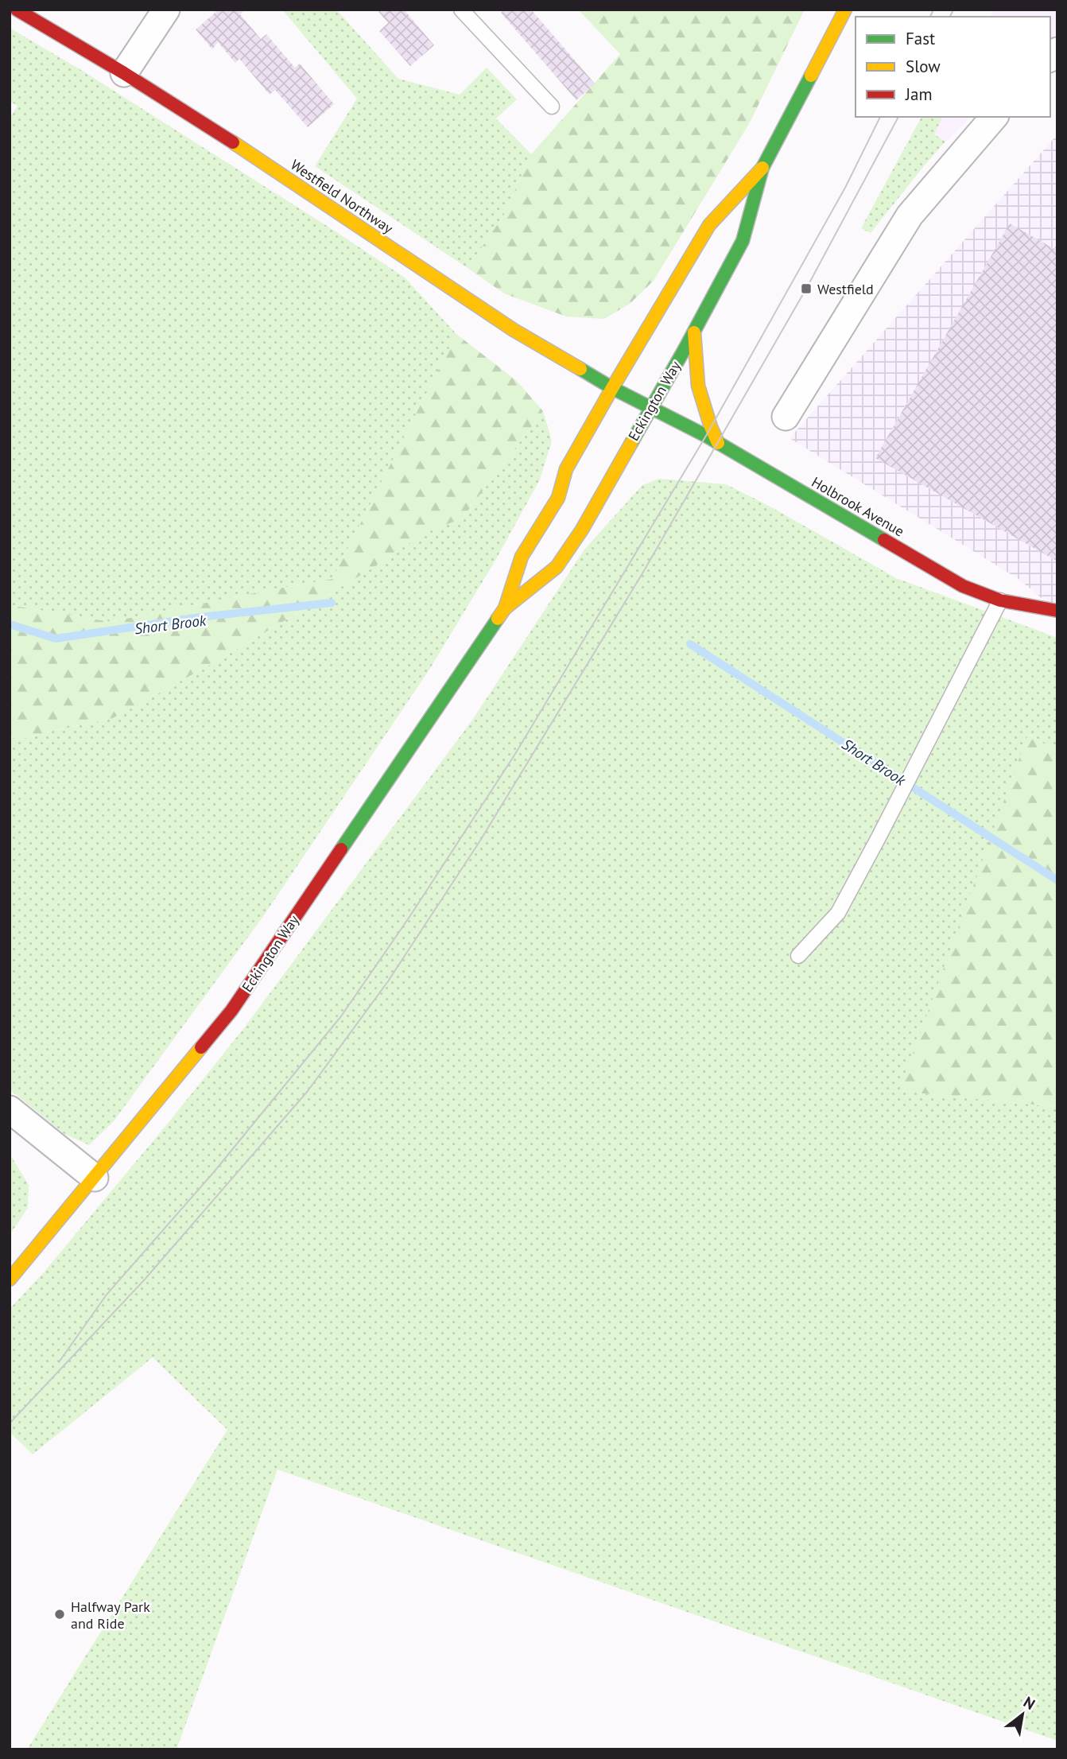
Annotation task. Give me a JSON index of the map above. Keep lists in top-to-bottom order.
{
  "streets": {
    "main road": ["Westfield Northway", "Eckington Way", "Holbrook Avenue"]
  },
  "crossings": [
    ["Westfield Northway", "Eckington Way"],
    ["Westfield Northway", "Holbrook Avenue"],
    ["Eckington Way", "Holbrook Avenue"]
  ],
  "water": ["Short Brook"],
  "places": {
    "transit": ["Westfield"],
    "other": ["Halfway Park and Ride"]
  },
  "legend": ["Fast", "Slow", "Jam"],
  "north": "top right"
}
